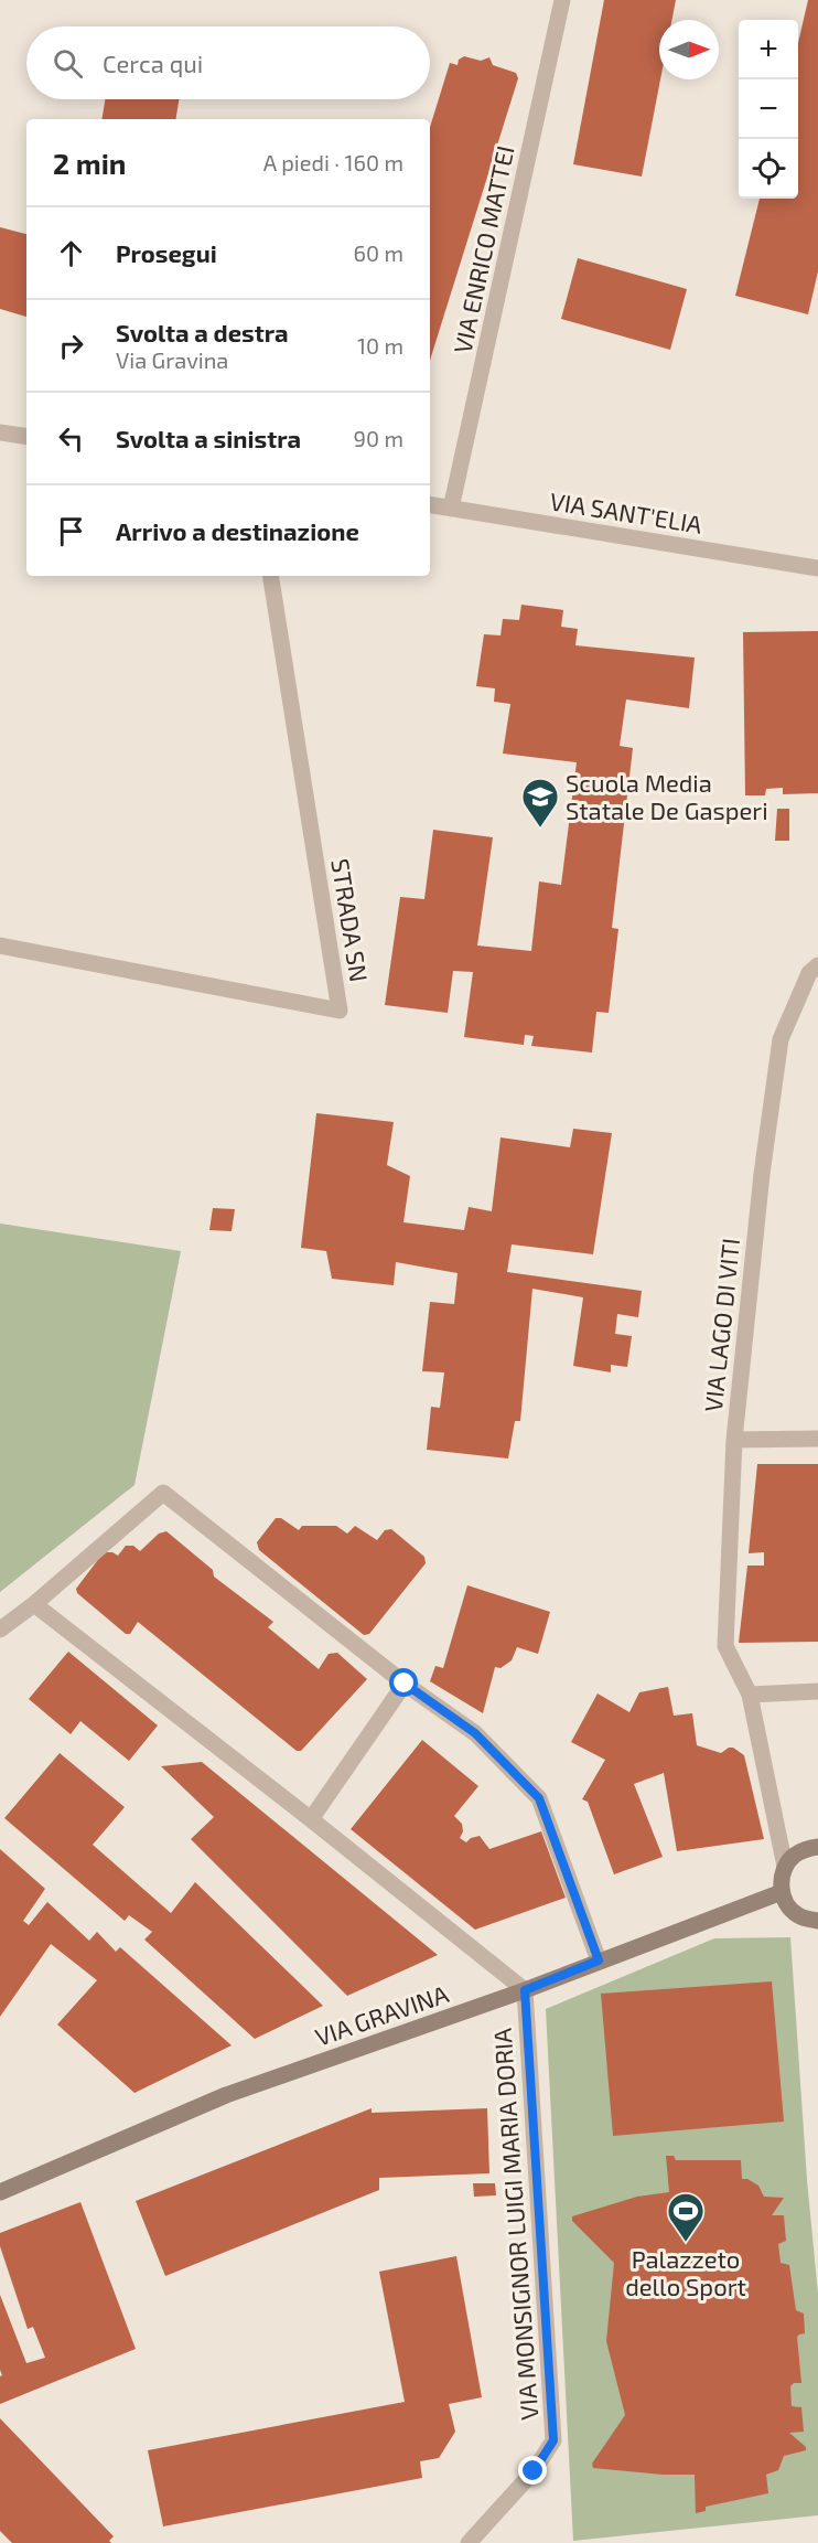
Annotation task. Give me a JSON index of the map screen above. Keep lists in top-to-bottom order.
{
  "streets": {
    "main road": ["VIA GRAVINA"],
    "street": [
      "VIA ENRICO MATTEI",
      "VIA SANT'ELIA",
      "STRADA SN",
      "VIA LAGO DI VITI",
      "VIA MONSIGNOR LUIGI MARIA DORIA"
    ]
  },
  "crossings": [
    ["VIA ENRICO MATTEI", "VIA SANT'ELIA"],
    ["VIA GRAVINA", "VIA MONSIGNOR LUIGI MARIA DORIA"]
  ],
  "places": {
    "school or university": ["Scuola Media Statale De Gasperi"],
    "sports": ["Palazzeto dello Sport"]
  },
  "north": "right",
  "page": {
    "map_buttons": ["+", "−"],
    "search": "Cerca qui",
    "heading": ["2 min", "A piedi · 160 m"],
    "list": [
      ["Prosegui", "60 m"],
      ["Svolta a destra", "Via Gravina", "10 m"],
      ["Svolta a sinistra", "90 m"],
      "Arrivo a destinazione"
    ]
  }
}
